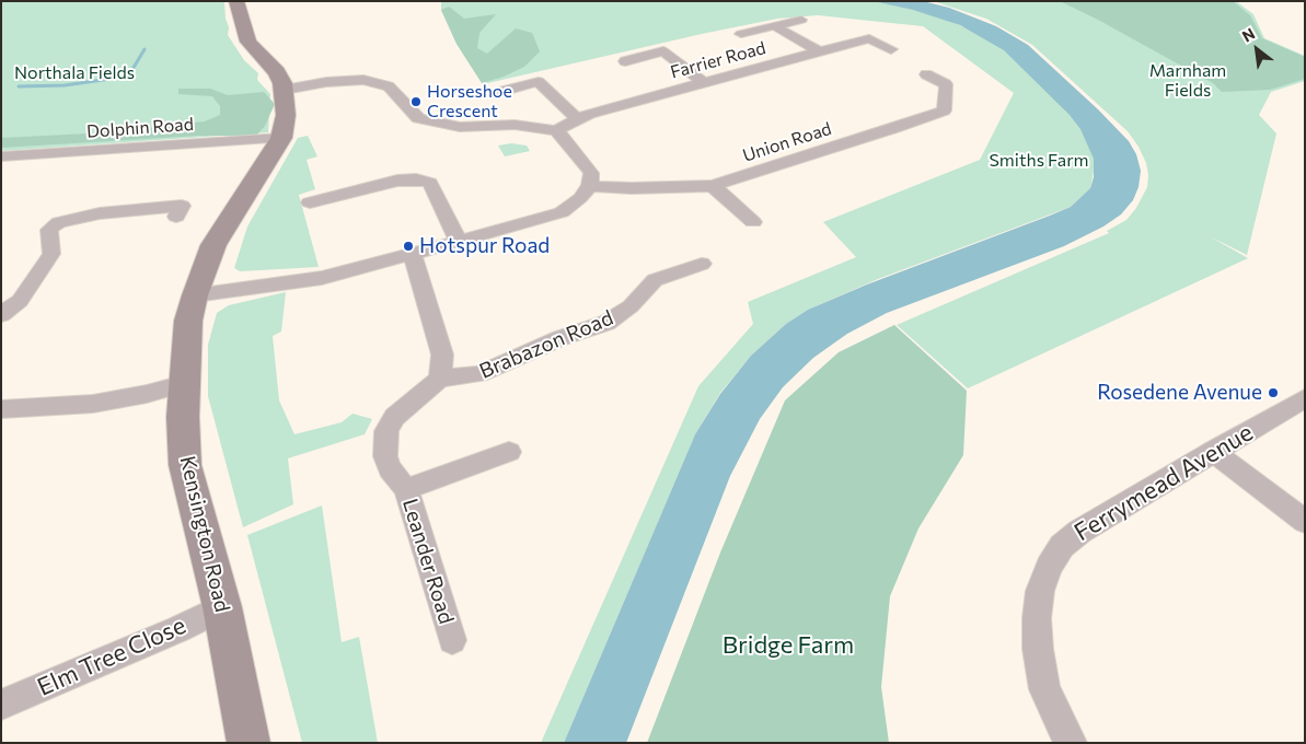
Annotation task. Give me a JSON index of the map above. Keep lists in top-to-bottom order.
{
  "streets": {
    "street": [
      "Farrier Road",
      "Dolphin Road",
      "Union Road",
      "Brabazon Road",
      "Ferrymead Avenue",
      "Kensington Road",
      "Leander Road",
      "Elm Tree Close"
    ]
  },
  "crossings": [
    ["Dolphin Road", "Kensington Road"],
    ["Brabazon Road", "Leander Road"],
    ["Kensington Road", "Elm Tree Close"]
  ],
  "parks": [
    "Marnham Fields",
    "Northala Fields",
    "Smiths Farm",
    "Bridge Farm"
  ],
  "places": ["Horseshoe Crescent", "Hotspur Road", "Rosedene Avenue"],
  "north": "top left"
}
